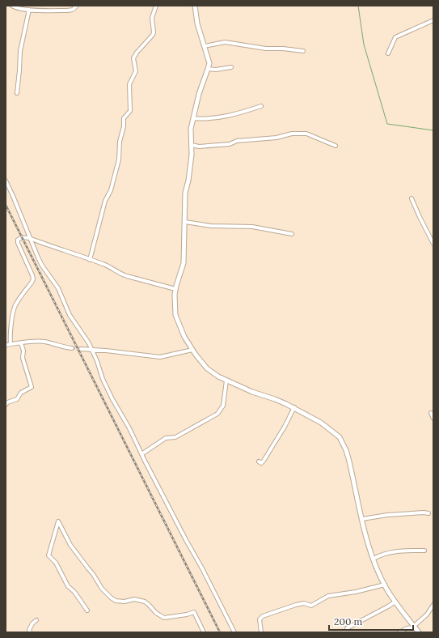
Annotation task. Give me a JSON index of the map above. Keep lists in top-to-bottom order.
{
  "scale_bar": "200 m"
}
